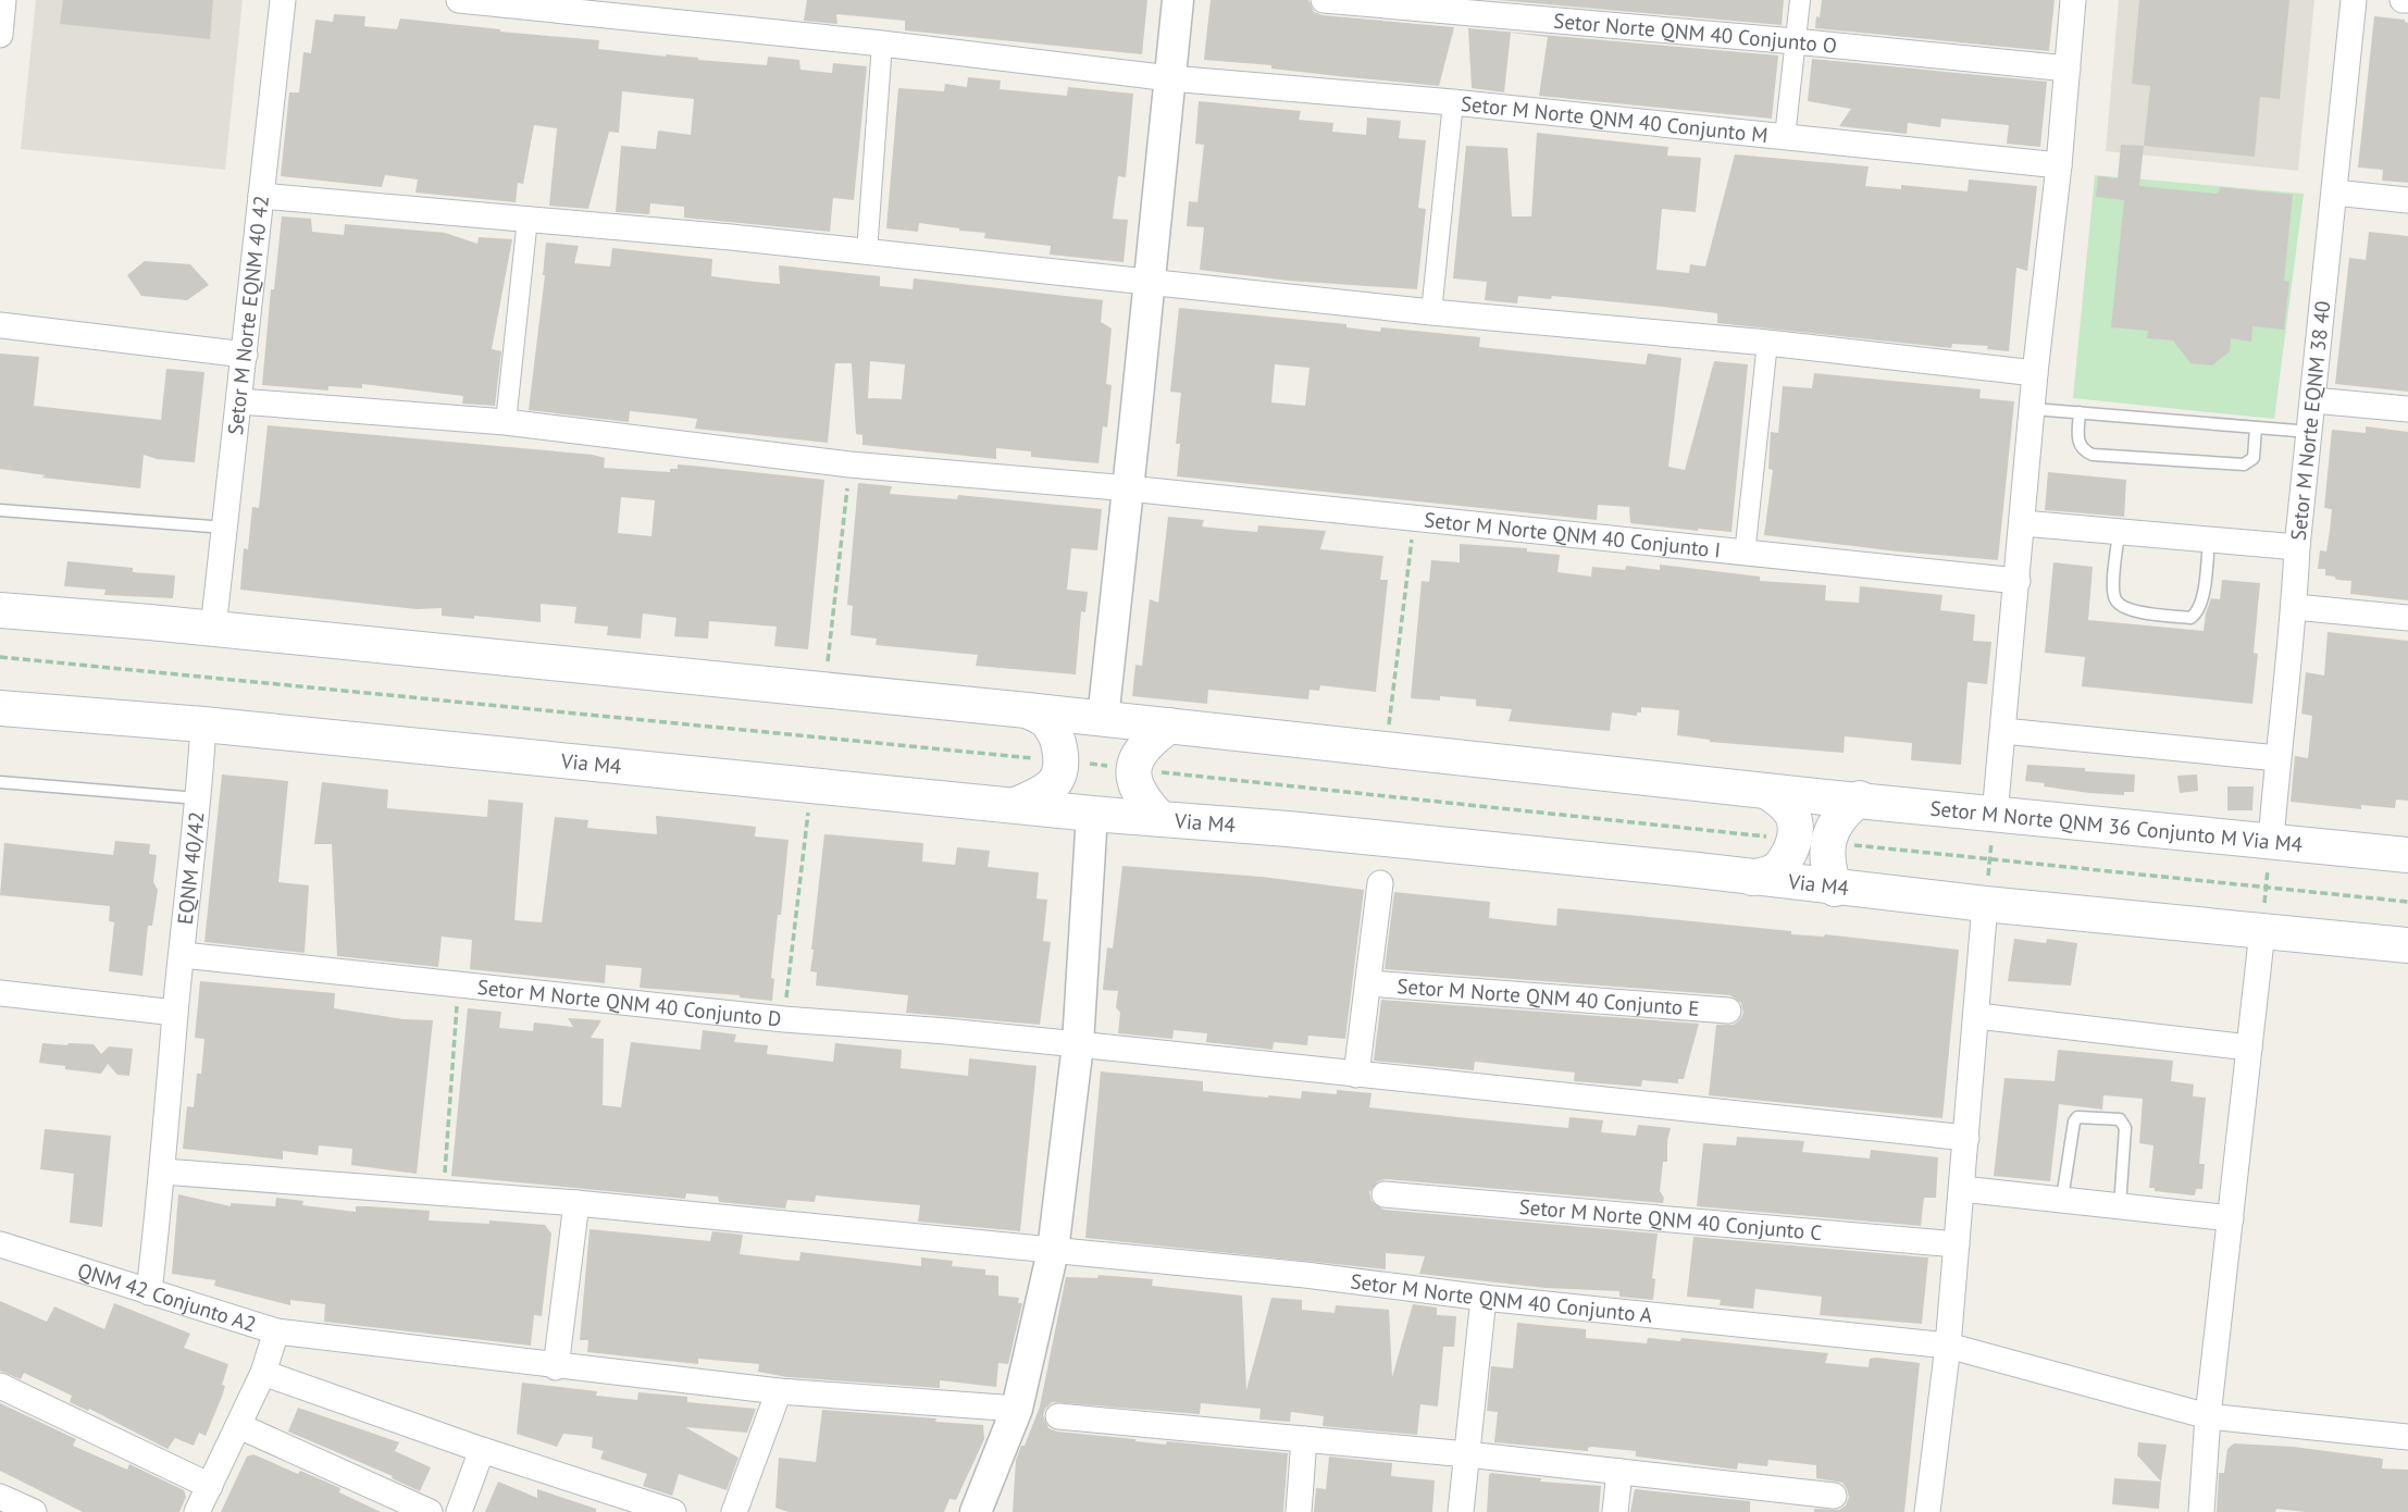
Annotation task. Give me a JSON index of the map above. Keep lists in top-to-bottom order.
{
  "streets": {
    "main road": ["Via M4", "Setor M Norte QNM 36 Conjunto M Via M4"],
    "street": [
      "Setor Norte QNM 40 Conjunto O",
      "Setor M Norte QNM 40 Conjunto M",
      "Setor M Norte EQNM 40 42",
      "Setor M Norte EQNM 38 40",
      "Setor M Norte QNM 40 Conjunto I",
      "EQNM 40/42",
      "Setor M Norte QNM 40 Conjunto E",
      "Setor M Norte QNM 40 Conjunto D",
      "Setor M Norte QNM 40 Conjunto C",
      "QNM 42 Conjunto A2",
      "Setor M Norte QNM 40 Conjunto A"
    ]
  },
  "crossings": [
    ["Setor M Norte EQNM 40 42", "Setor M Norte QNM 40 Conjunto I"],
    ["Setor M Norte EQNM 38 40", "Setor M Norte QNM 36 Conjunto M Via M4"],
    ["Via M4", "EQNM 40/42"],
    ["EQNM 40/42", "Setor M Norte QNM 40 Conjunto D"],
    ["EQNM 40/42", "QNM 42 Conjunto A2"],
    ["EQNM 40/42", "Setor M Norte QNM 40 Conjunto A"]
  ]
}
